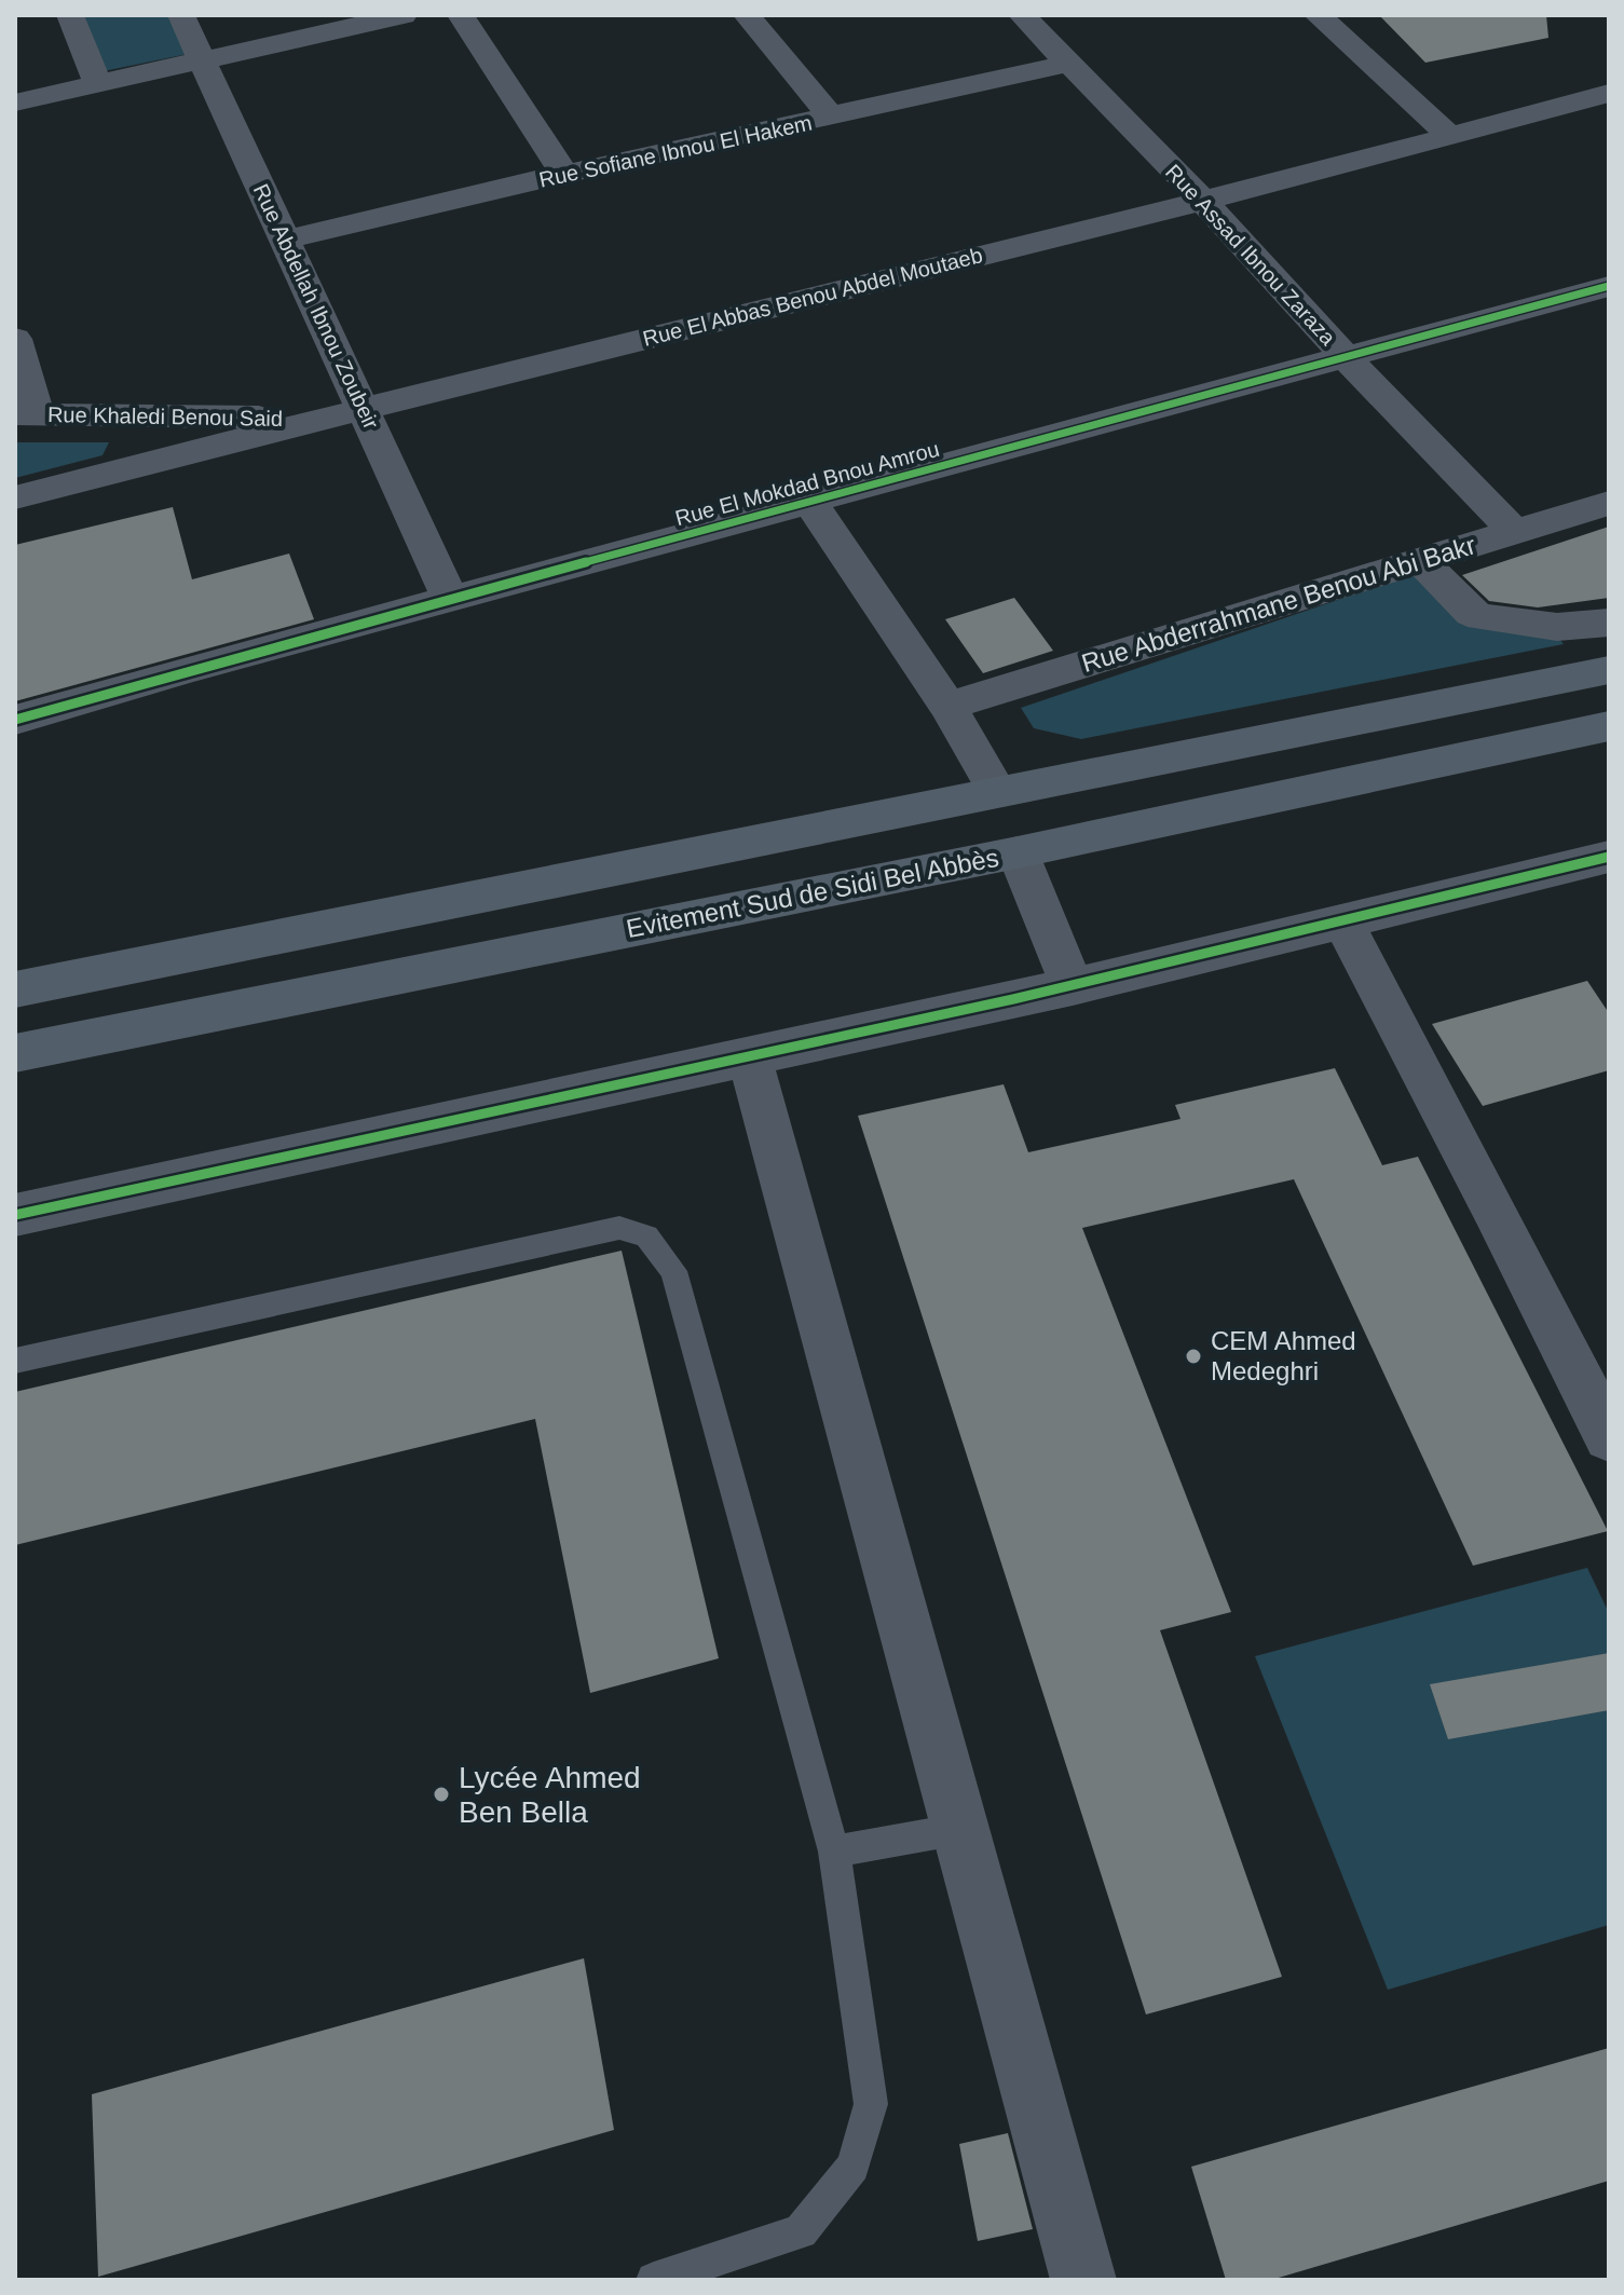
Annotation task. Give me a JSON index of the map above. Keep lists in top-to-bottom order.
{
  "streets": {
    "highway": ["Evitement Sud de Sidi Bel Abbès"],
    "street": [
      "Rue Sofiane Ibnou El Hakem",
      "Rue Assad Ibnou Zaraza",
      "Rue El Abbas Benou Abdel Moutaeb",
      "Rue Abdellah Ibnou Zoubeir",
      "Rue Khaledi Benou Said",
      "Rue El Mokdad Bnou Amrou",
      "Rue Abderrahmane Benou Abi Bakr"
    ]
  },
  "crossings": [
    ["Rue Sofiane Ibnou El Hakem", "Rue Assad Ibnou Zaraza"],
    ["Rue Sofiane Ibnou El Hakem", "Rue Abdellah Ibnou Zoubeir"],
    ["Rue Assad Ibnou Zaraza", "Rue El Abbas Benou Abdel Moutaeb"],
    ["Rue Assad Ibnou Zaraza", "Rue El Mokdad Bnou Amrou"],
    ["Rue Assad Ibnou Zaraza", "Rue Abderrahmane Benou Abi Bakr"],
    ["Rue El Abbas Benou Abdel Moutaeb", "Rue Abdellah Ibnou Zoubeir"],
    ["Rue El Abbas Benou Abdel Moutaeb", "Rue Khaledi Benou Said"],
    ["Rue Abdellah Ibnou Zoubeir", "Rue El Mokdad Bnou Amrou"]
  ],
  "places": ["CEM Ahmed Medeghri", "Lycée Ahmed Ben Bella"]
}
